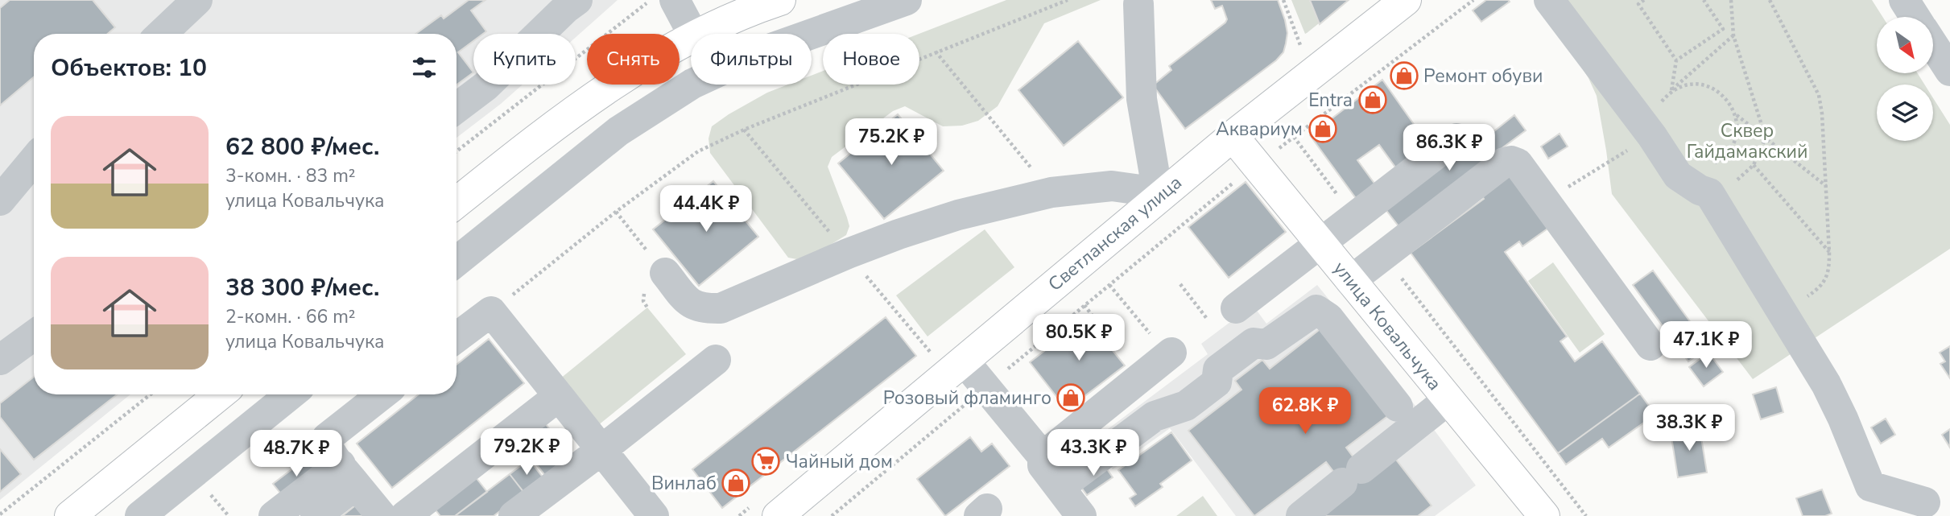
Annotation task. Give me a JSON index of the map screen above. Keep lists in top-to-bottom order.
{
  "streets": {
    "main road": ["Светланская улица", "улица Ковальчука"]
  },
  "crossings": [
    ["Светланская улица", "улица Ковальчука"]
  ],
  "parks": ["Сквер Гайдамакский"],
  "places": {
    "shop": [
      "Ремонт обуви",
      "Entra",
      "Аквариум",
      "Розовый фламинго",
      "Винлаб"
    ],
    "supermarket": ["Чайный дом"]
  },
  "north": "bottom right",
  "page": {
    "chip": [
      "Купить",
      "Снять",
      "Фильтры",
      "Новое"
    ],
    "heading": "Объектов: 10",
    "list": [
      {
        "name": "62 800 ₽/мес.",
        "note": "3-комн. · 83 m² · улица Ковальчука"
      },
      {
        "name": "38 300 ₽/мес.",
        "note": "2-комн. · 66 m² · улица Ковальчука"
      }
    ],
    "price": [
      "75.2K ₽",
      "86.3K ₽",
      "44.4K ₽",
      "80.5K ₽",
      "47.1K ₽",
      "62.8K ₽",
      "38.3K ₽",
      "79.2K ₽",
      "43.3K ₽",
      "48.7K ₽"
    ]
  }
}
